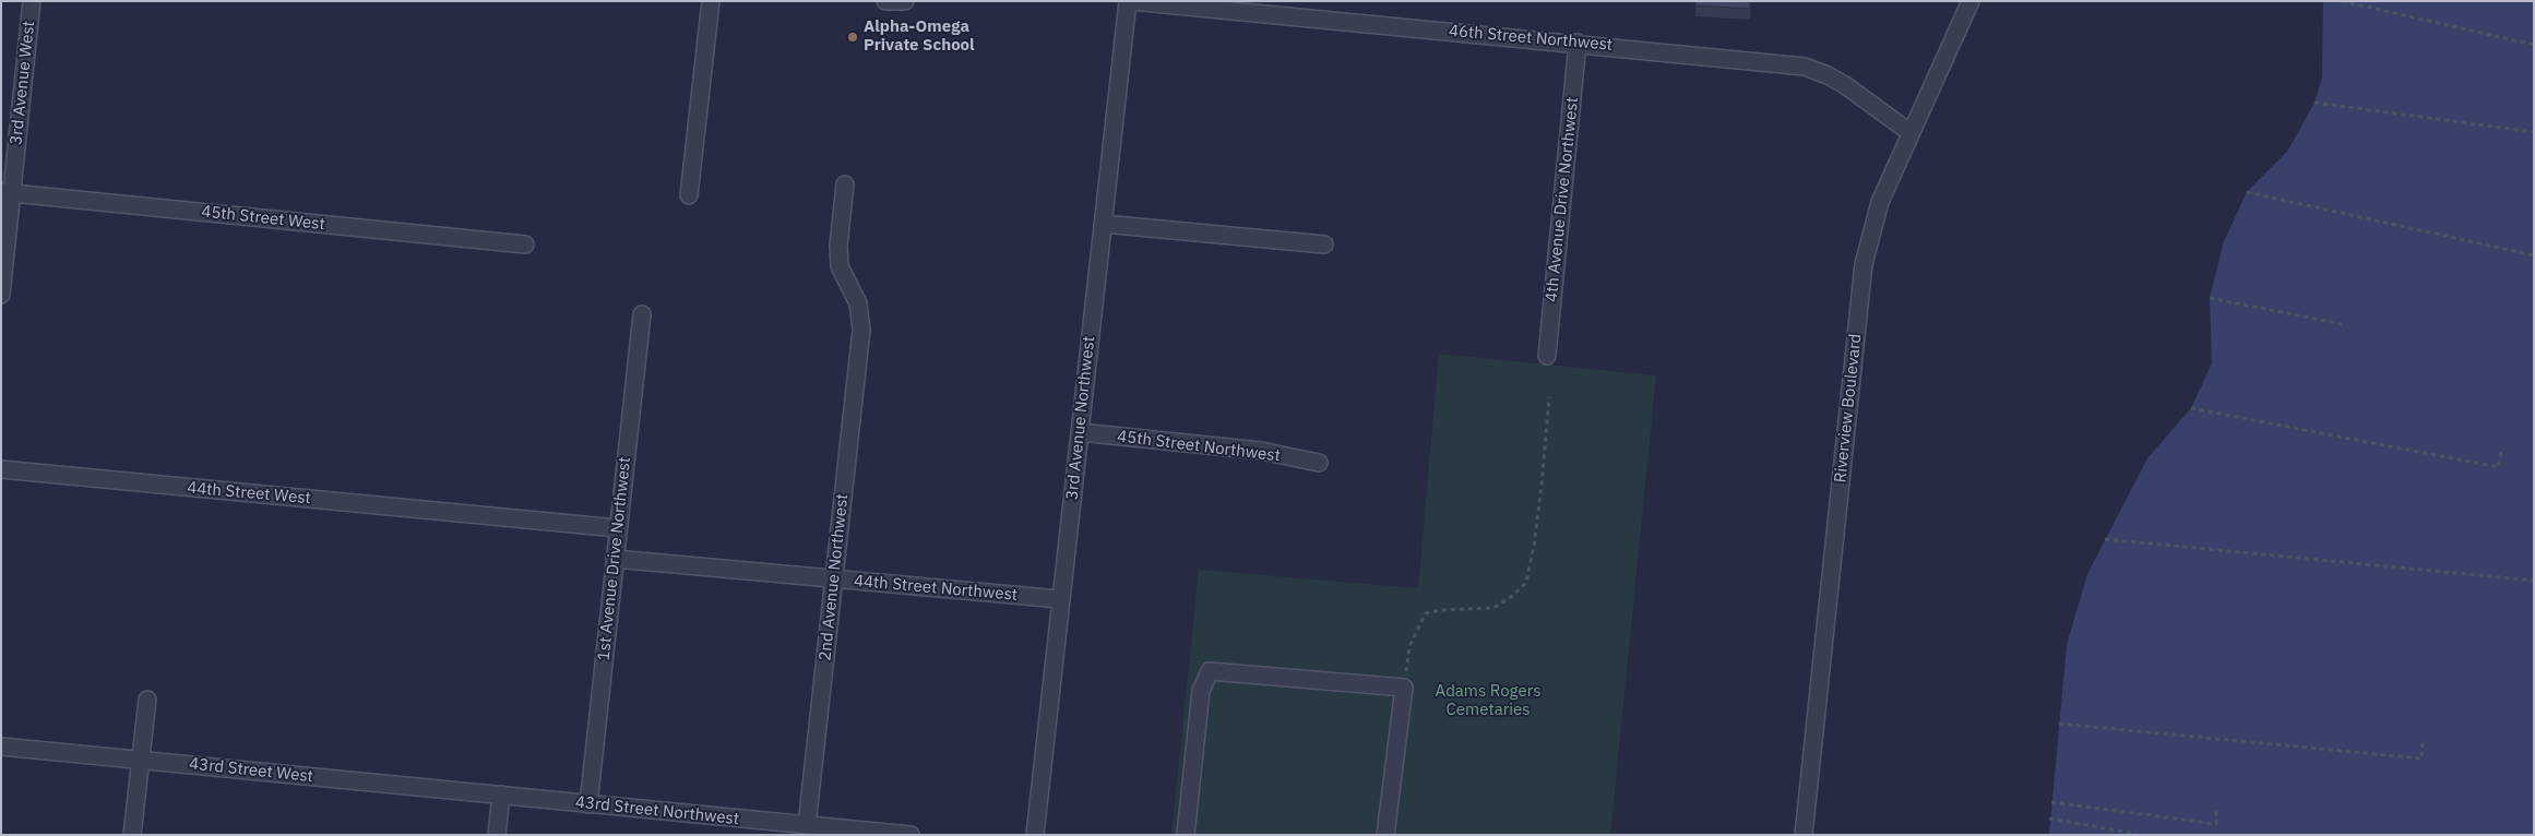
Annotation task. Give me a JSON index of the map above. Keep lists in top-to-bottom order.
{
  "streets": {
    "street": [
      "46th Street Northwest",
      "3rd Avenue West",
      "4th Avenue Drive Northwest",
      "45th Street West",
      "Riverview Boulevard",
      "3rd Avenue Northwest",
      "45th Street Northwest",
      "44th Street West",
      "1st Avenue Drive Northwest",
      "2nd Avenue Northwest",
      "44th Street Northwest",
      "43rd Street West",
      "43rd Street Northwest"
    ]
  },
  "crossings": [
    ["46th Street Northwest", "4th Avenue Drive Northwest"],
    ["46th Street Northwest", "Riverview Boulevard"],
    ["46th Street Northwest", "3rd Avenue Northwest"],
    ["3rd Avenue West", "45th Street West"],
    ["3rd Avenue Northwest", "45th Street Northwest"],
    ["3rd Avenue Northwest", "44th Street Northwest"],
    ["44th Street West", "1st Avenue Drive Northwest"],
    ["1st Avenue Drive Northwest", "44th Street Northwest"],
    ["1st Avenue Drive Northwest", "43rd Street Northwest"],
    ["2nd Avenue Northwest", "44th Street Northwest"],
    ["2nd Avenue Northwest", "43rd Street Northwest"],
    ["43rd Street West", "43rd Street Northwest"]
  ],
  "parks": ["Adams Rogers Cemetaries"],
  "places": ["Alpha-Omega Private School"]
}
